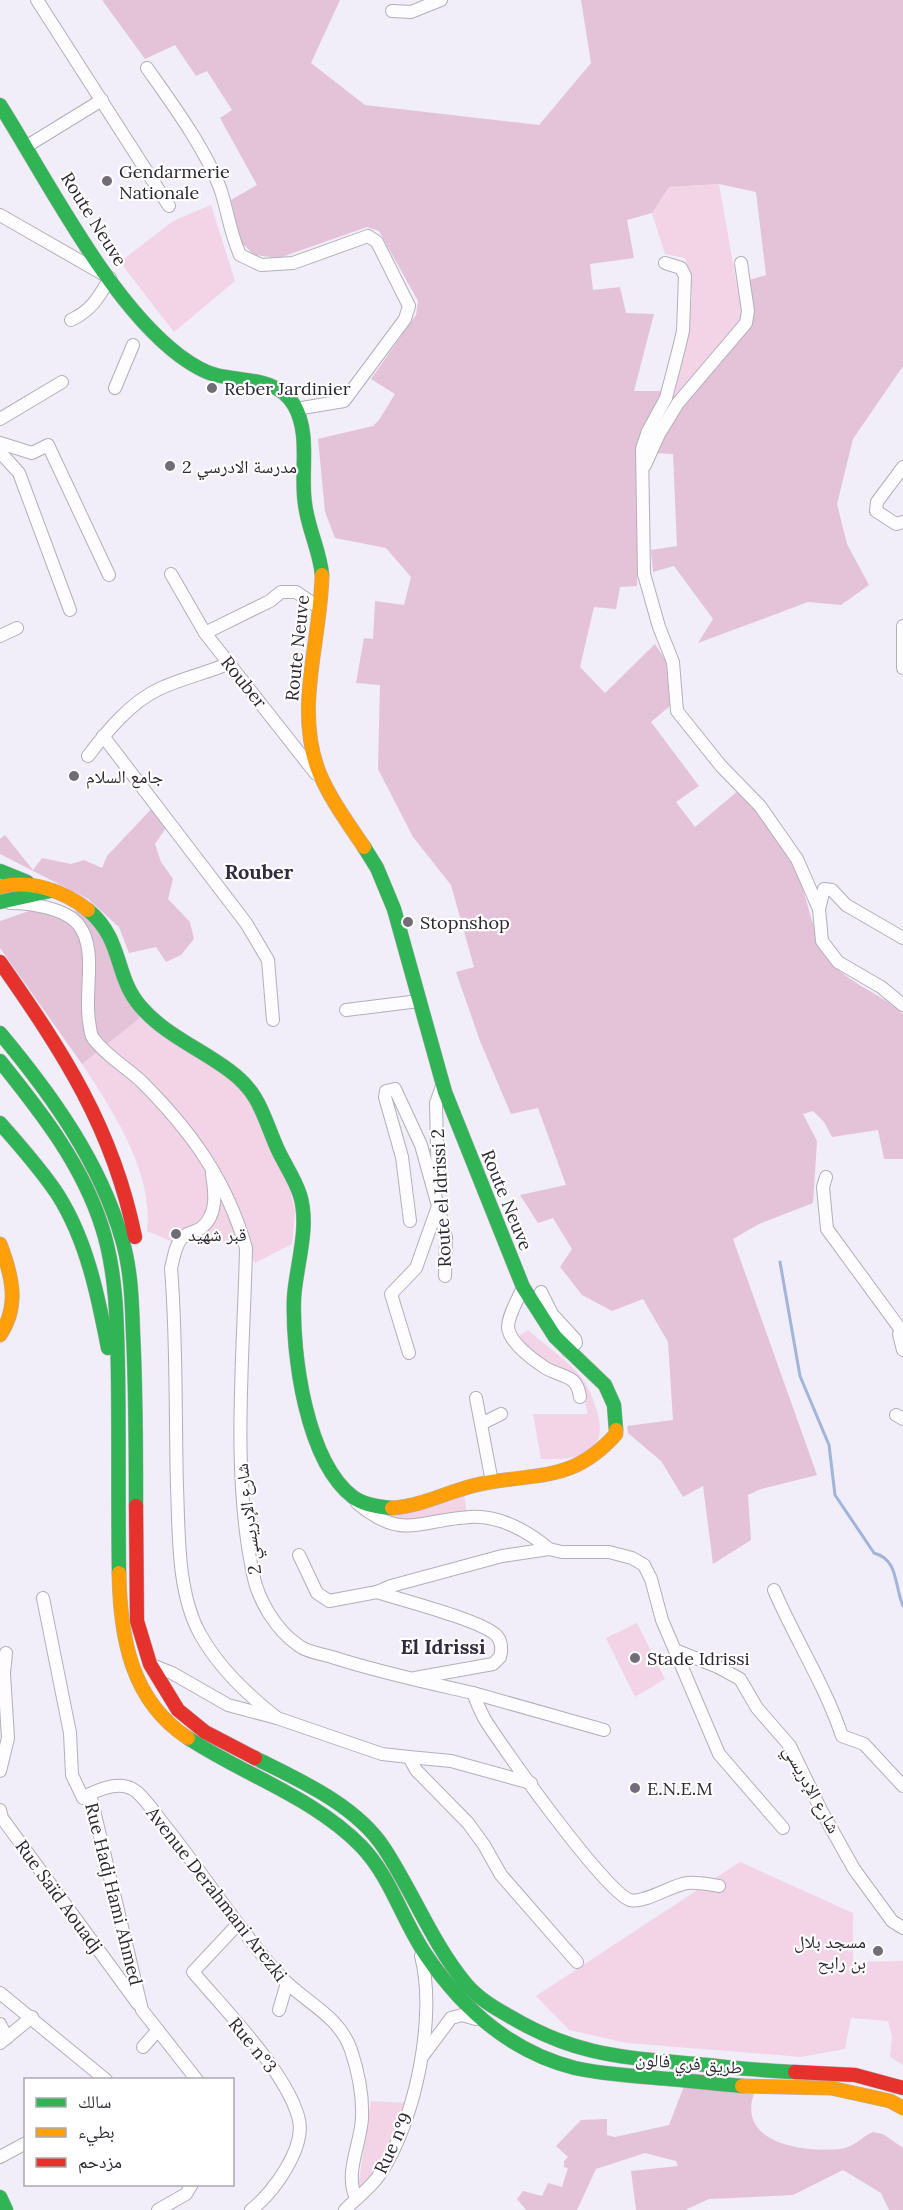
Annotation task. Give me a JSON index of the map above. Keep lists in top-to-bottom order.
{
  "streets": {
    "main road": ["Route Neuve", "طريق فري فالون"],
    "street": [
      "Rouber",
      "Route el Idrissi 2",
      "شارع الإدريسي 2",
      "شارع الإدريسي",
      "Rue Hadj Hami Ahmed",
      "Avenue Derahmani Arezki",
      "Rue Saïd Aouadj",
      "Rue n°3",
      "Rue n°9"
    ]
  },
  "crossings": [
    ["Route Neuve", "Rouber"],
    ["Route Neuve", "Route el Idrissi 2"],
    ["Rue Hadj Hami Ahmed", "Avenue Derahmani Arezki"],
    ["Rue Hadj Hami Ahmed", "Rue Saïd Aouadj"],
    ["Avenue Derahmani Arezki", "Rue n°3"],
    ["Avenue Derahmani Arezki", "Rue n°9"]
  ],
  "districts": ["Rouber", "El Idrissi"],
  "places": [
    "Gendarmerie Nationale",
    "Reber Jardinier",
    "مدرسة الادرسي 2",
    "جامع السلام",
    "Stopnshop",
    "قبر شهيد",
    "Stade Idrissi",
    "E.N.E.M",
    "مسجد بلال بن رابح"
  ],
  "legend": ["سالك", "بطيء", "مزدحم"]
}
